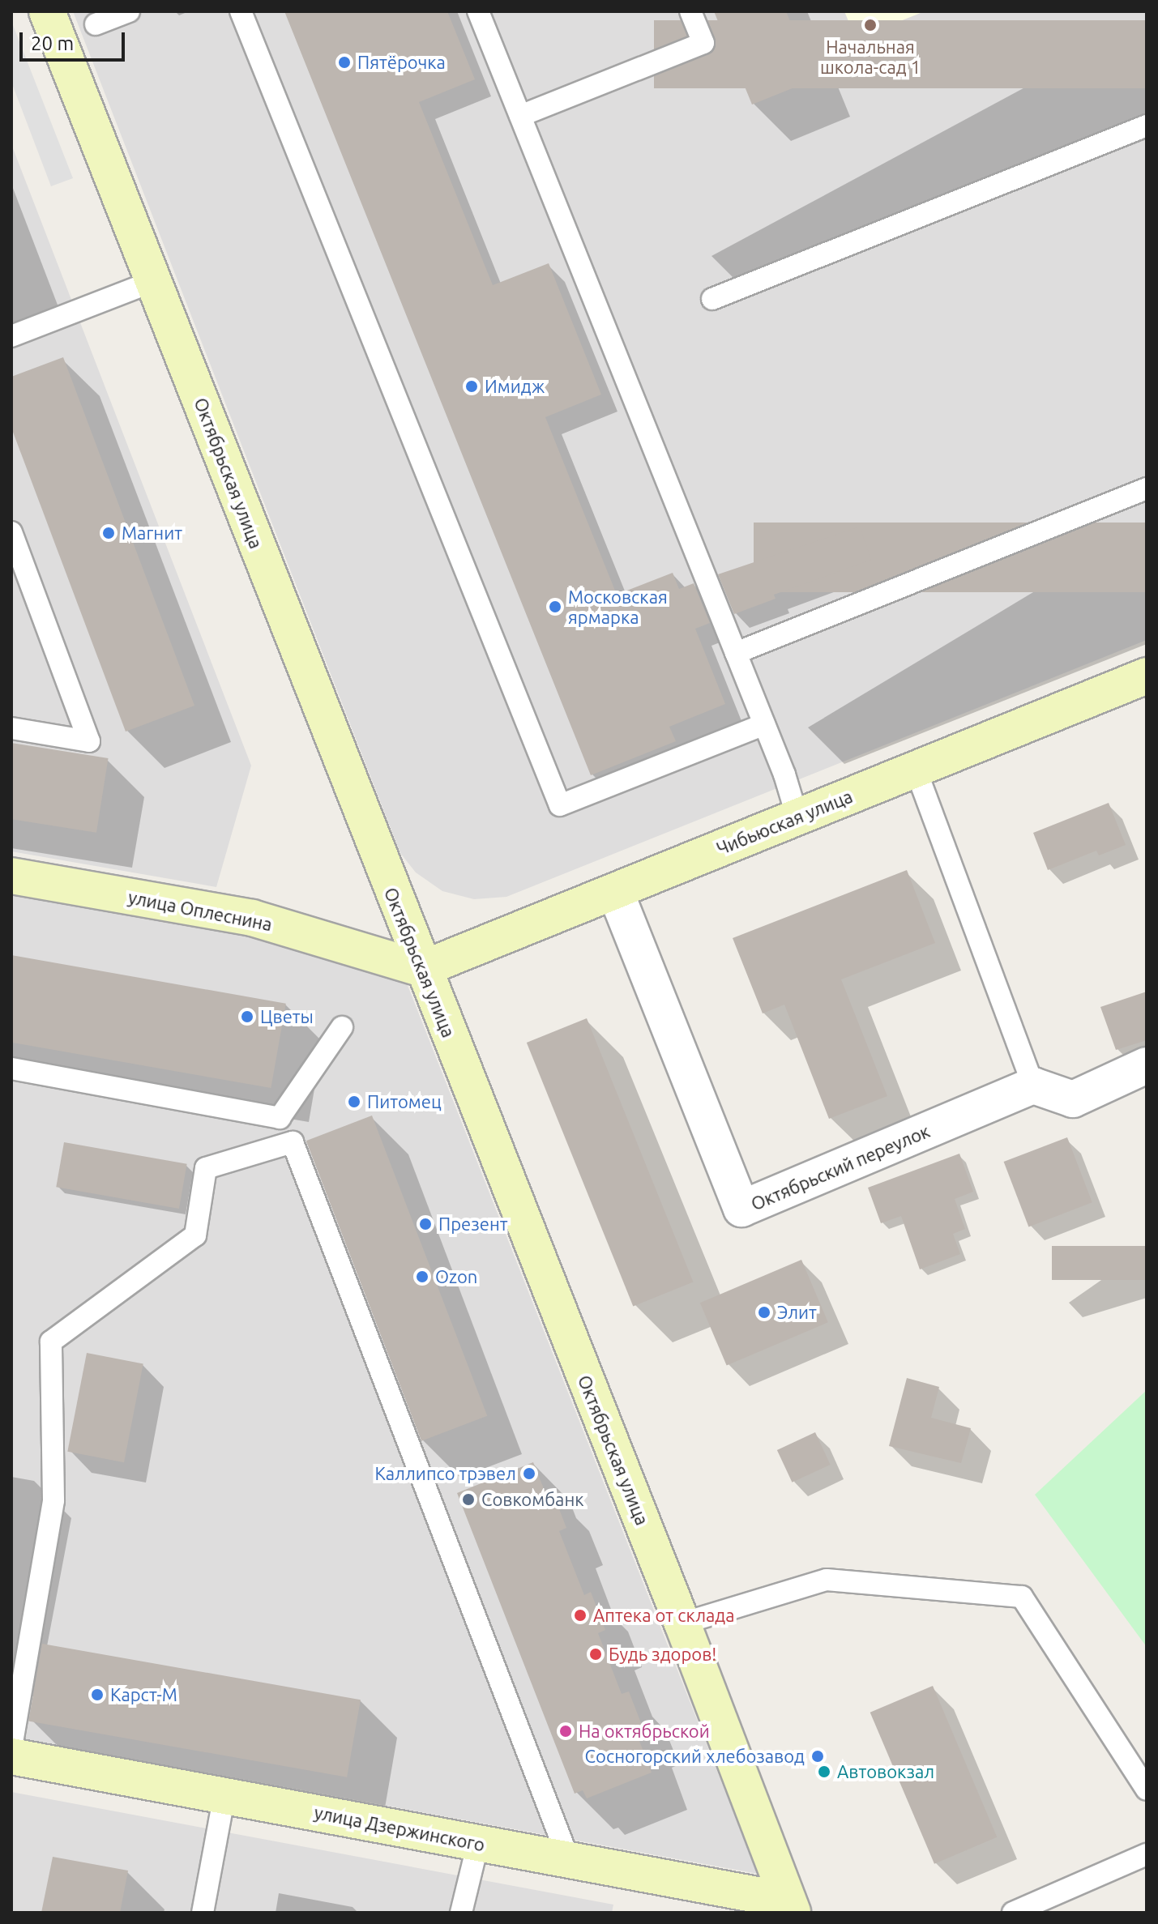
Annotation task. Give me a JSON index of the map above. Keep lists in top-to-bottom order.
{
  "streets": {
    "main road": [
      "Октябрьская улица",
      "Чибьюская улица",
      "улица Оплеснина",
      "улица Дзержинского"
    ],
    "street": ["Октябрьский переулок"]
  },
  "crossings": [
    ["Октябрьская улица", "Чибьюская улица"],
    ["Октябрьская улица", "улица Оплеснина"],
    ["Октябрьская улица", "улица Дзержинского"],
    ["Чибьюская улица", "улица Оплеснина"],
    ["Чибьюская улица", "Октябрьский переулок"]
  ],
  "places": [
    "Начальная школа-сад 1",
    "Пятёрочка",
    "Имидж",
    "Магнит",
    "Московская ярмарка",
    "Цветы",
    "Питомец",
    "Презент",
    "Ozon",
    "Элит",
    "Каллипсо трэвел",
    "Совкомбанк",
    "Аптека от склада",
    "Будь здоров!",
    "Карст-М",
    "На октябрьской",
    "Сосногорский хлебозавод",
    "Автовокзал"
  ],
  "scale_bar": "20 m"
}
